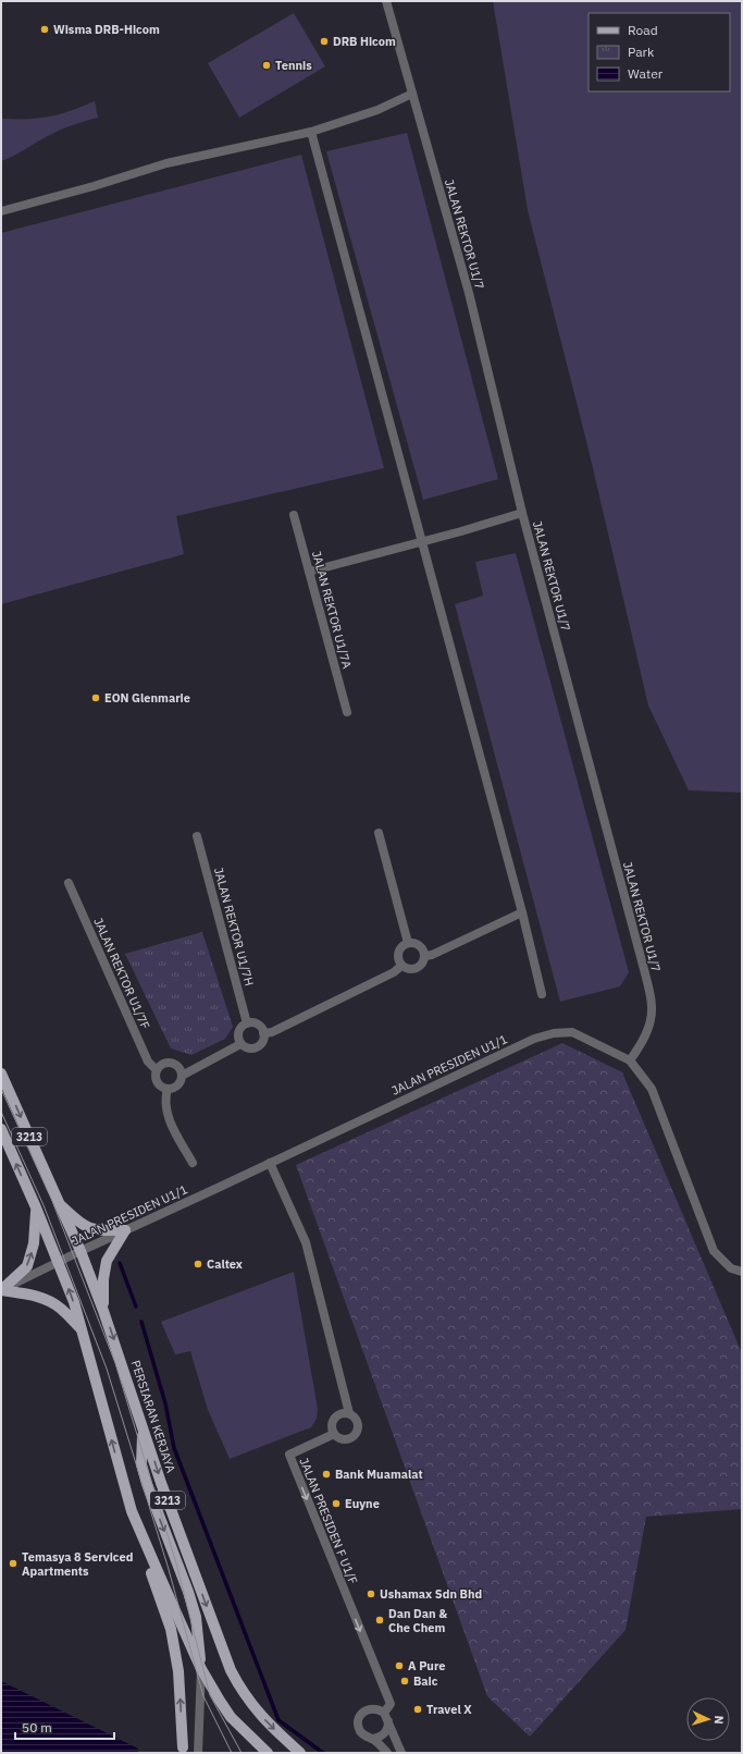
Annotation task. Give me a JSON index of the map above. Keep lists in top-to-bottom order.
{
  "streets": {
    "main road": ["3213", "PERSIARAN KERJAYA"],
    "street": [
      "JALAN REKTOR U1/7",
      "JALAN REKTOR U1/7A",
      "JALAN REKTOR U1/7H",
      "JALAN REKTOR U1/7F",
      "JALAN PRESIDEN U1/1",
      "JALAN PRESIDEN F U1/F"
    ]
  },
  "crossings": [
    ["JALAN REKTOR U1/7", "JALAN PRESIDEN U1/1"],
    ["JALAN PRESIDEN U1/1", "3213"],
    ["JALAN PRESIDEN U1/1", "PERSIARAN KERJAYA"]
  ],
  "one_way": ["JALAN PRESIDEN F U1/F"],
  "places": [
    "Wisma DRB-Hicom",
    "DRB Hicom",
    "Tennis",
    "EON Glenmarie",
    "Caltex",
    "Bank Muamalat",
    "Euyne",
    "Temasya 8 Serviced Apartments",
    "Ushamax Sdn Bhd",
    "Dan Dan & Che Chem",
    "A Pure",
    "Baic",
    "Travel X"
  ],
  "legend": ["Road", "Park", "Water"],
  "scale_bar": "50 m",
  "north": "right"
}
